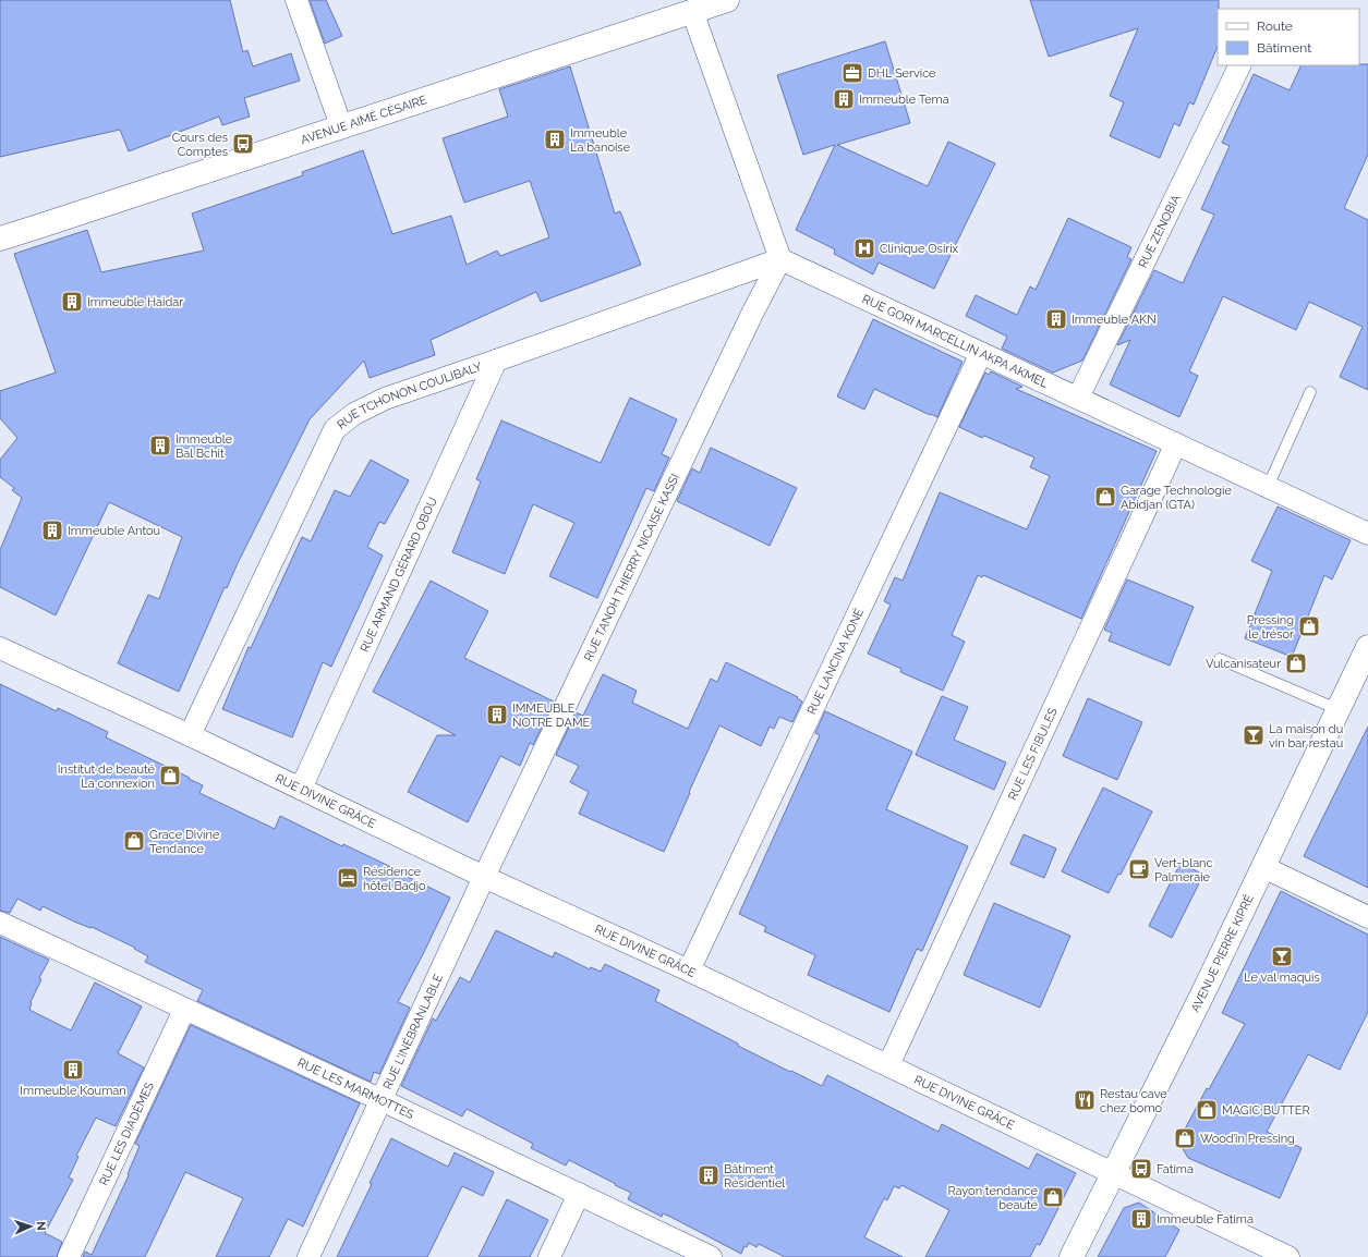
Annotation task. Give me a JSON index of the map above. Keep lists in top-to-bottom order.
{
  "streets": {
    "street": [
      "AVENUE AIMÉ CÉSAIRE",
      "RUE ZENOBIA",
      "RUE GORI MARCELLIN AKPA AKMEL",
      "RUE TCHONON COULIBALY",
      "RUE TANOH THIERRY NICAISE KASSI",
      "RUE ARMAND GÉRARD OBOU",
      "RUE LANCINA KONÉ",
      "RUE LES FIBULES",
      "RUE DIVINE GRÂCE",
      "AVENUE PIERRE KIPRÉ",
      "RUE L'INÉBRANLABLE",
      "RUE LES MARMOTTES",
      "RUE LES DIADÈMES"
    ]
  },
  "crossings": [
    ["RUE ZENOBIA", "RUE GORI MARCELLIN AKPA AKMEL"],
    ["RUE GORI MARCELLIN AKPA AKMEL", "RUE TCHONON COULIBALY"],
    ["RUE GORI MARCELLIN AKPA AKMEL", "RUE TANOH THIERRY NICAISE KASSI"],
    ["RUE GORI MARCELLIN AKPA AKMEL", "RUE LANCINA KONÉ"],
    ["RUE GORI MARCELLIN AKPA AKMEL", "RUE LES FIBULES"],
    ["RUE TCHONON COULIBALY", "RUE TANOH THIERRY NICAISE KASSI"],
    ["RUE TCHONON COULIBALY", "RUE ARMAND GÉRARD OBOU"],
    ["RUE TCHONON COULIBALY", "RUE DIVINE GRÂCE"],
    ["RUE TANOH THIERRY NICAISE KASSI", "RUE DIVINE GRÂCE"],
    ["RUE TANOH THIERRY NICAISE KASSI", "RUE L'INÉBRANLABLE"],
    ["RUE ARMAND GÉRARD OBOU", "RUE DIVINE GRÂCE"],
    ["RUE LANCINA KONÉ", "RUE DIVINE GRÂCE"],
    ["RUE LES FIBULES", "RUE DIVINE GRÂCE"],
    ["RUE DIVINE GRÂCE", "AVENUE PIERRE KIPRÉ"],
    ["RUE DIVINE GRÂCE", "RUE L'INÉBRANLABLE"],
    ["RUE L'INÉBRANLABLE", "RUE LES MARMOTTES"],
    ["RUE LES MARMOTTES", "RUE LES DIADÈMES"]
  ],
  "places": {
    "office": ["DHL Service"],
    "building": [
      "Immeuble Tema",
      "Immeuble La banoise",
      "Immeuble Haidar",
      "Immeuble AKN",
      "Immeuble Bal Bchit",
      "Immeuble Antou",
      "IMMEUBLE NOTRE DAME",
      "Immeuble Kouman",
      "Bâtiment Résidentiel",
      "Immeuble Fatima"
    ],
    "bus stop": ["Cours des Comptes", "Fatima"],
    "hospital": ["Clinique Osirix"],
    "shop": [
      "Garage Technologie Abidjan (GTA)",
      "Pressing le trésor",
      "Vulcanisateur",
      "Institut de beauté La connexion",
      "Grace Divine Tendance",
      "MAGIC BUTTER",
      "Wood’in Pressing",
      "Rayon tendance beauté"
    ],
    "bar": ["La maison du vin bar restau", "Le val maquis"],
    "cafe": ["Vert-blanc Palmeraie"],
    "hotel": ["Résidence hôtel Badjo"],
    "restaurant": ["Restau cave chez bomo"]
  },
  "legend": ["Route", "Bâtiment"],
  "north": "right"
}
